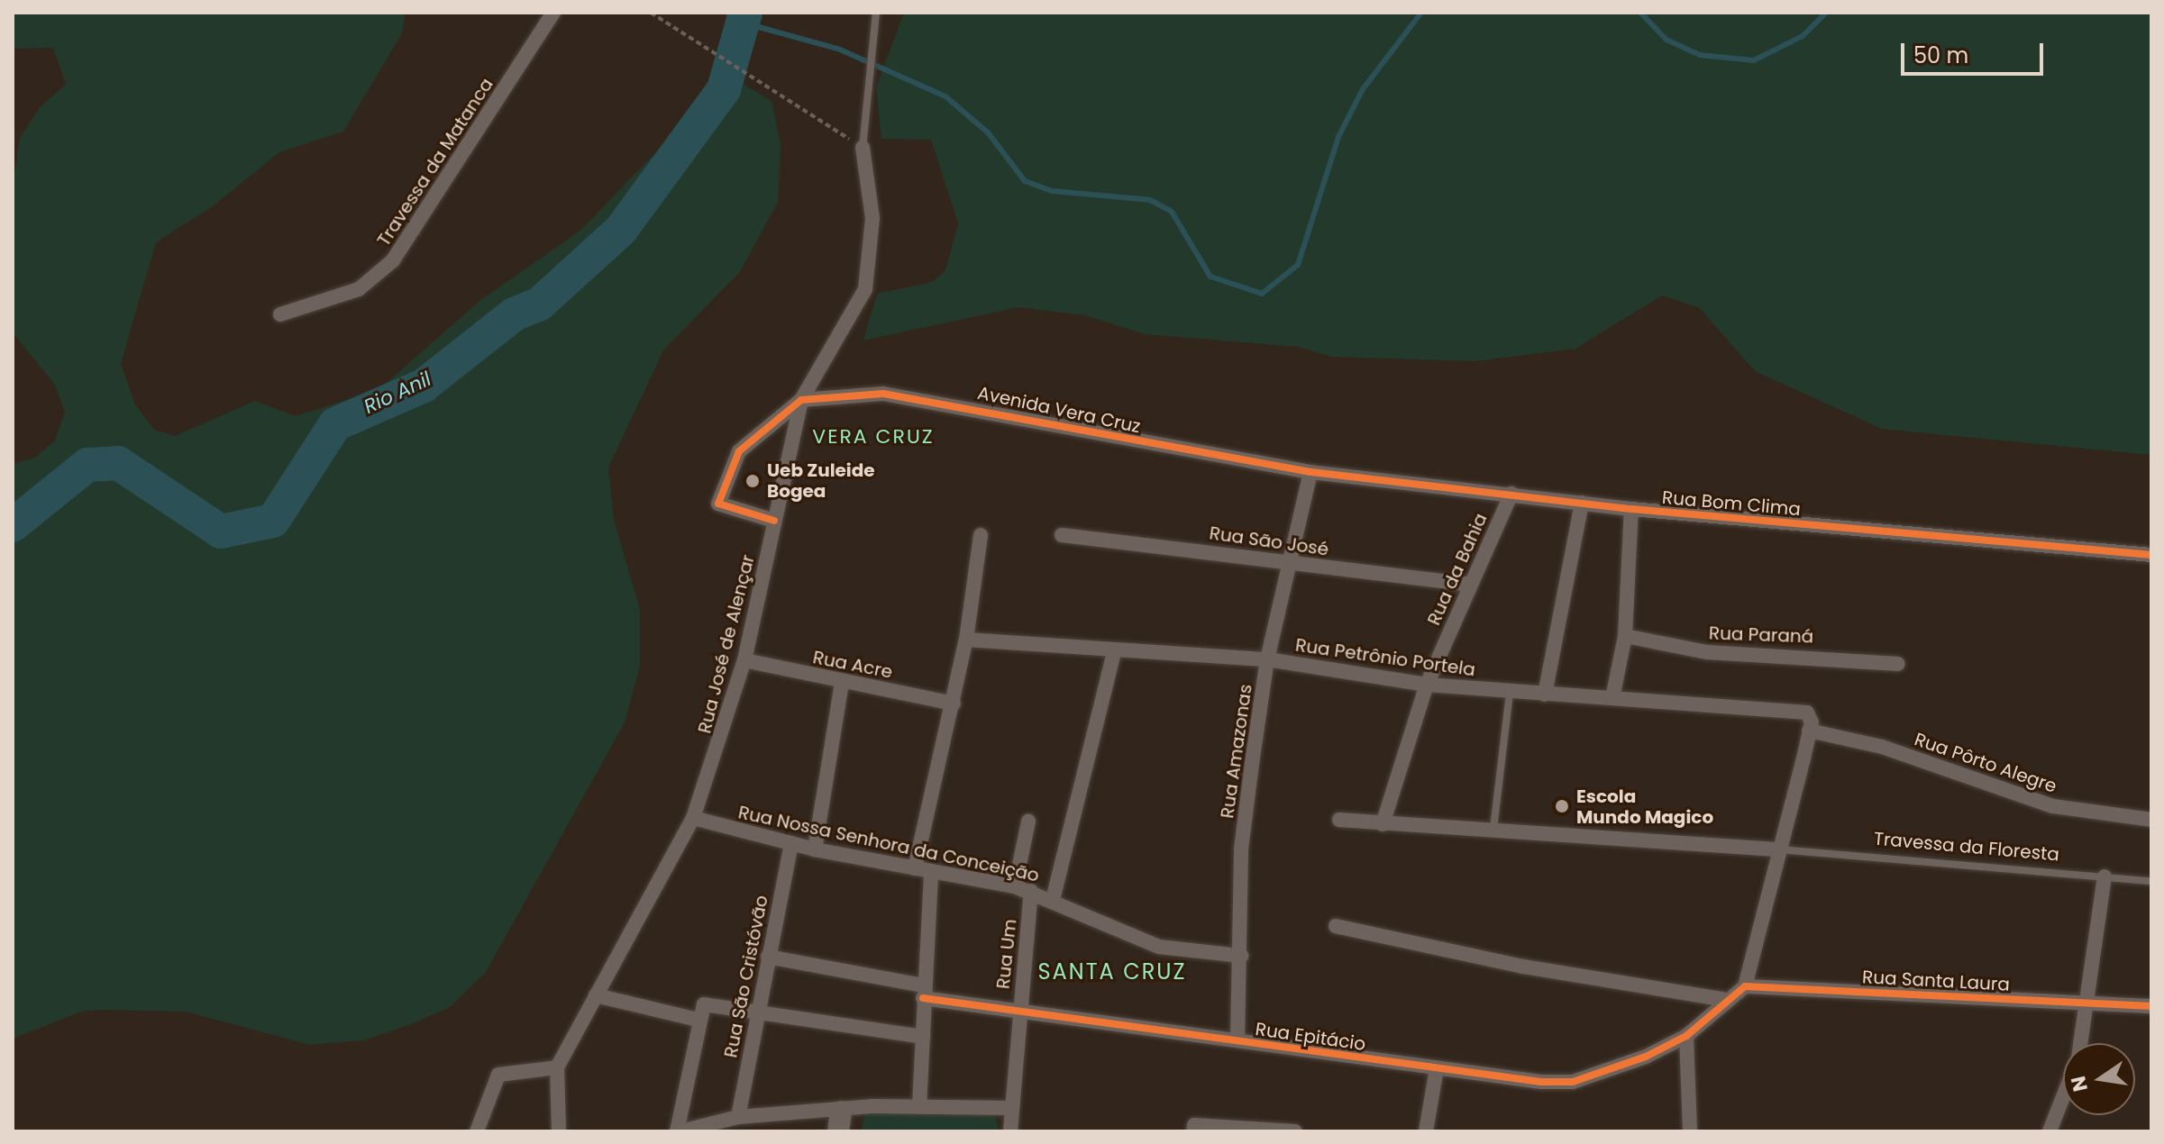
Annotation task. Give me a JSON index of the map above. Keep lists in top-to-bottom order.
{
  "streets": {
    "street": [
      "Travessa da Matanca",
      "Avenida Vera Cruz",
      "Rua Bom Clima",
      "Rua São José",
      "Rua da Bahia",
      "Rua Paraná",
      "Rua José de Alençar",
      "Rua Petrônio Portela",
      "Rua Acre",
      "Rua Amazonas",
      "Rua Pôrto Alegre",
      "Rua Nossa Senhora da Conceição",
      "Travessa da Floresta",
      "Rua Um",
      "Rua São Cristóvão",
      "Rua Santa Laura",
      "Rua Epitácio"
    ]
  },
  "crossings": [
    ["Avenida Vera Cruz", "Rua Bom Clima"],
    ["Avenida Vera Cruz", "Rua José de Alençar"],
    ["Avenida Vera Cruz", "Rua Amazonas"],
    ["Rua Bom Clima", "Rua da Bahia"],
    ["Rua Bom Clima", "Rua Amazonas"],
    ["Rua São José", "Rua da Bahia"],
    ["Rua São José", "Rua Amazonas"],
    ["Rua da Bahia", "Rua Petrônio Portela"],
    ["Rua da Bahia", "Travessa da Floresta"],
    ["Rua José de Alençar", "Rua Acre"],
    ["Rua José de Alençar", "Rua Nossa Senhora da Conceição"],
    ["Rua Petrônio Portela", "Rua Amazonas"],
    ["Rua Petrônio Portela", "Rua Pôrto Alegre"],
    ["Rua Amazonas", "Rua Nossa Senhora da Conceição"],
    ["Rua Amazonas", "Rua Epitácio"],
    ["Rua Nossa Senhora da Conceição", "Rua Um"],
    ["Rua Nossa Senhora da Conceição", "Rua São Cristóvão"],
    ["Rua Um", "Rua Epitácio"],
    ["Rua São Cristóvão", "Rua Epitácio"]
  ],
  "districts": ["VERA CRUZ", "SANTA CRUZ"],
  "water": ["Rio Anil"],
  "places": ["Ueb Zuleide Bogea", "Escola Mundo Magico"],
  "scale_bar": "50 m",
  "north": "left"
}
